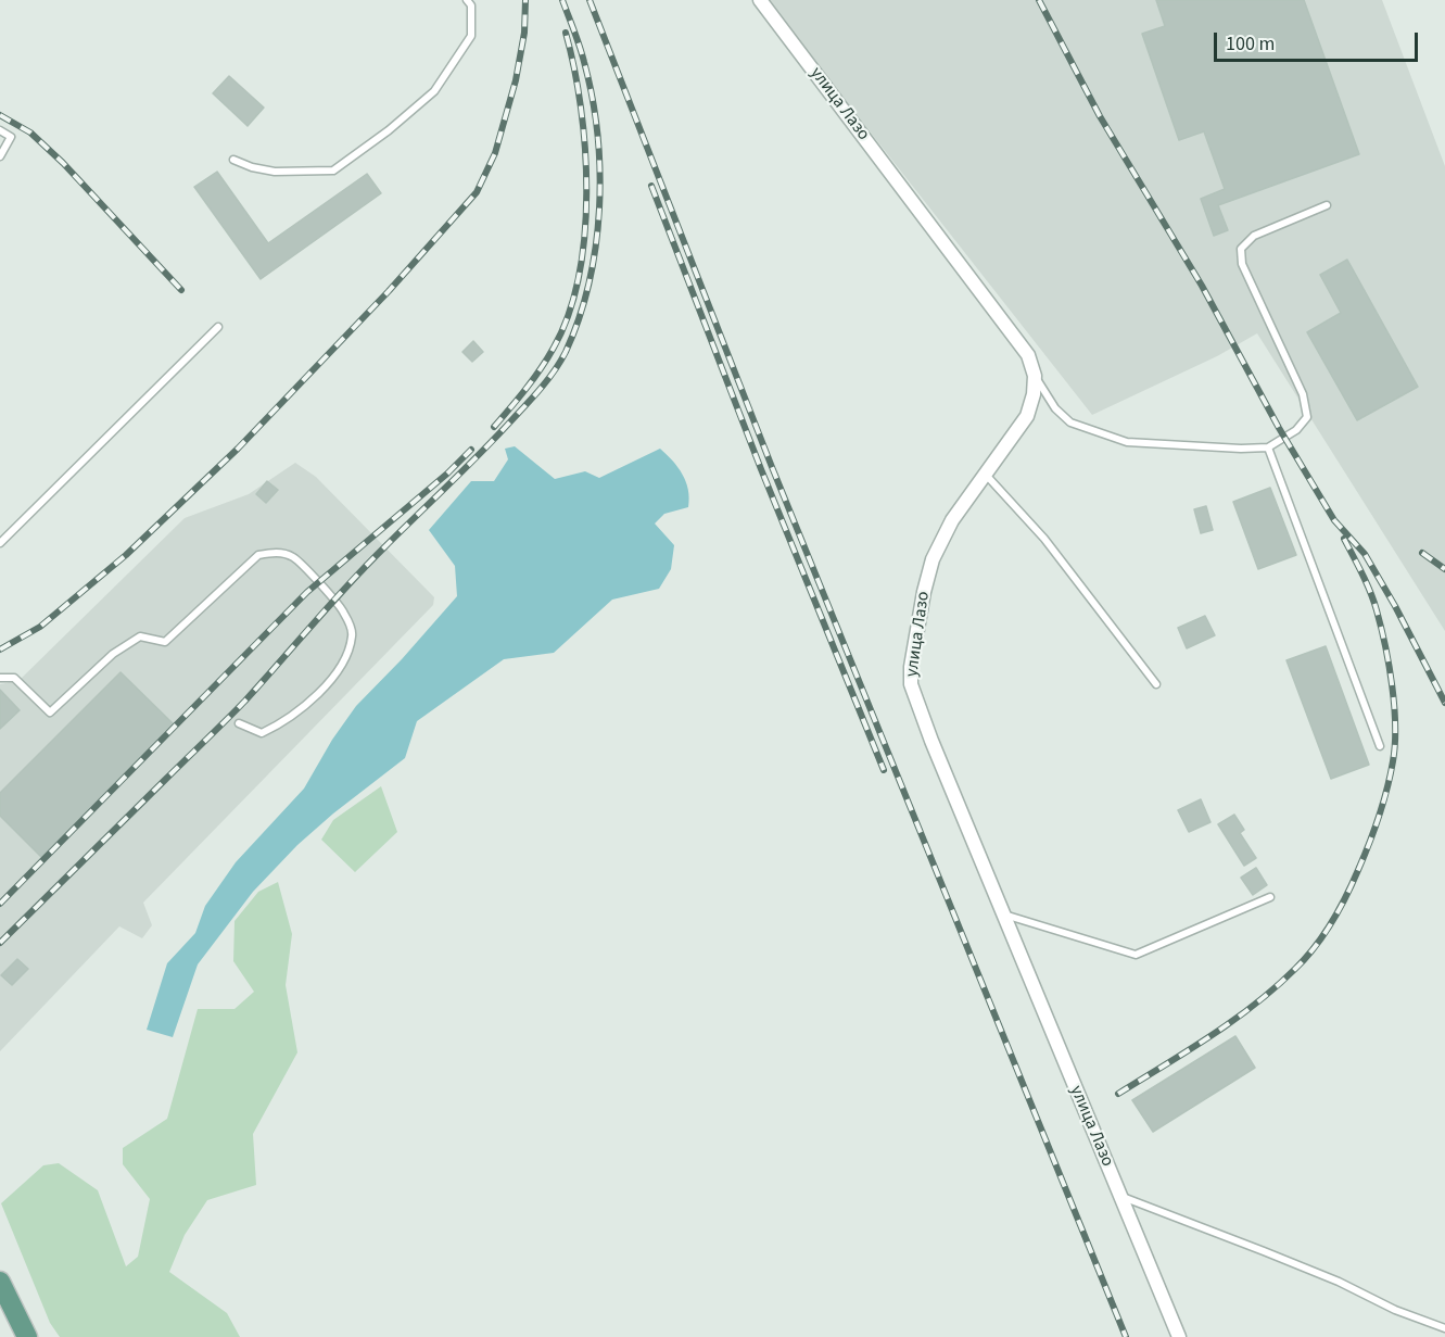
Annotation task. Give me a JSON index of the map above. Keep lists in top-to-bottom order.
{
  "streets": {
    "street": ["улица Лазо"]
  },
  "scale_bar": "100 m"
}
